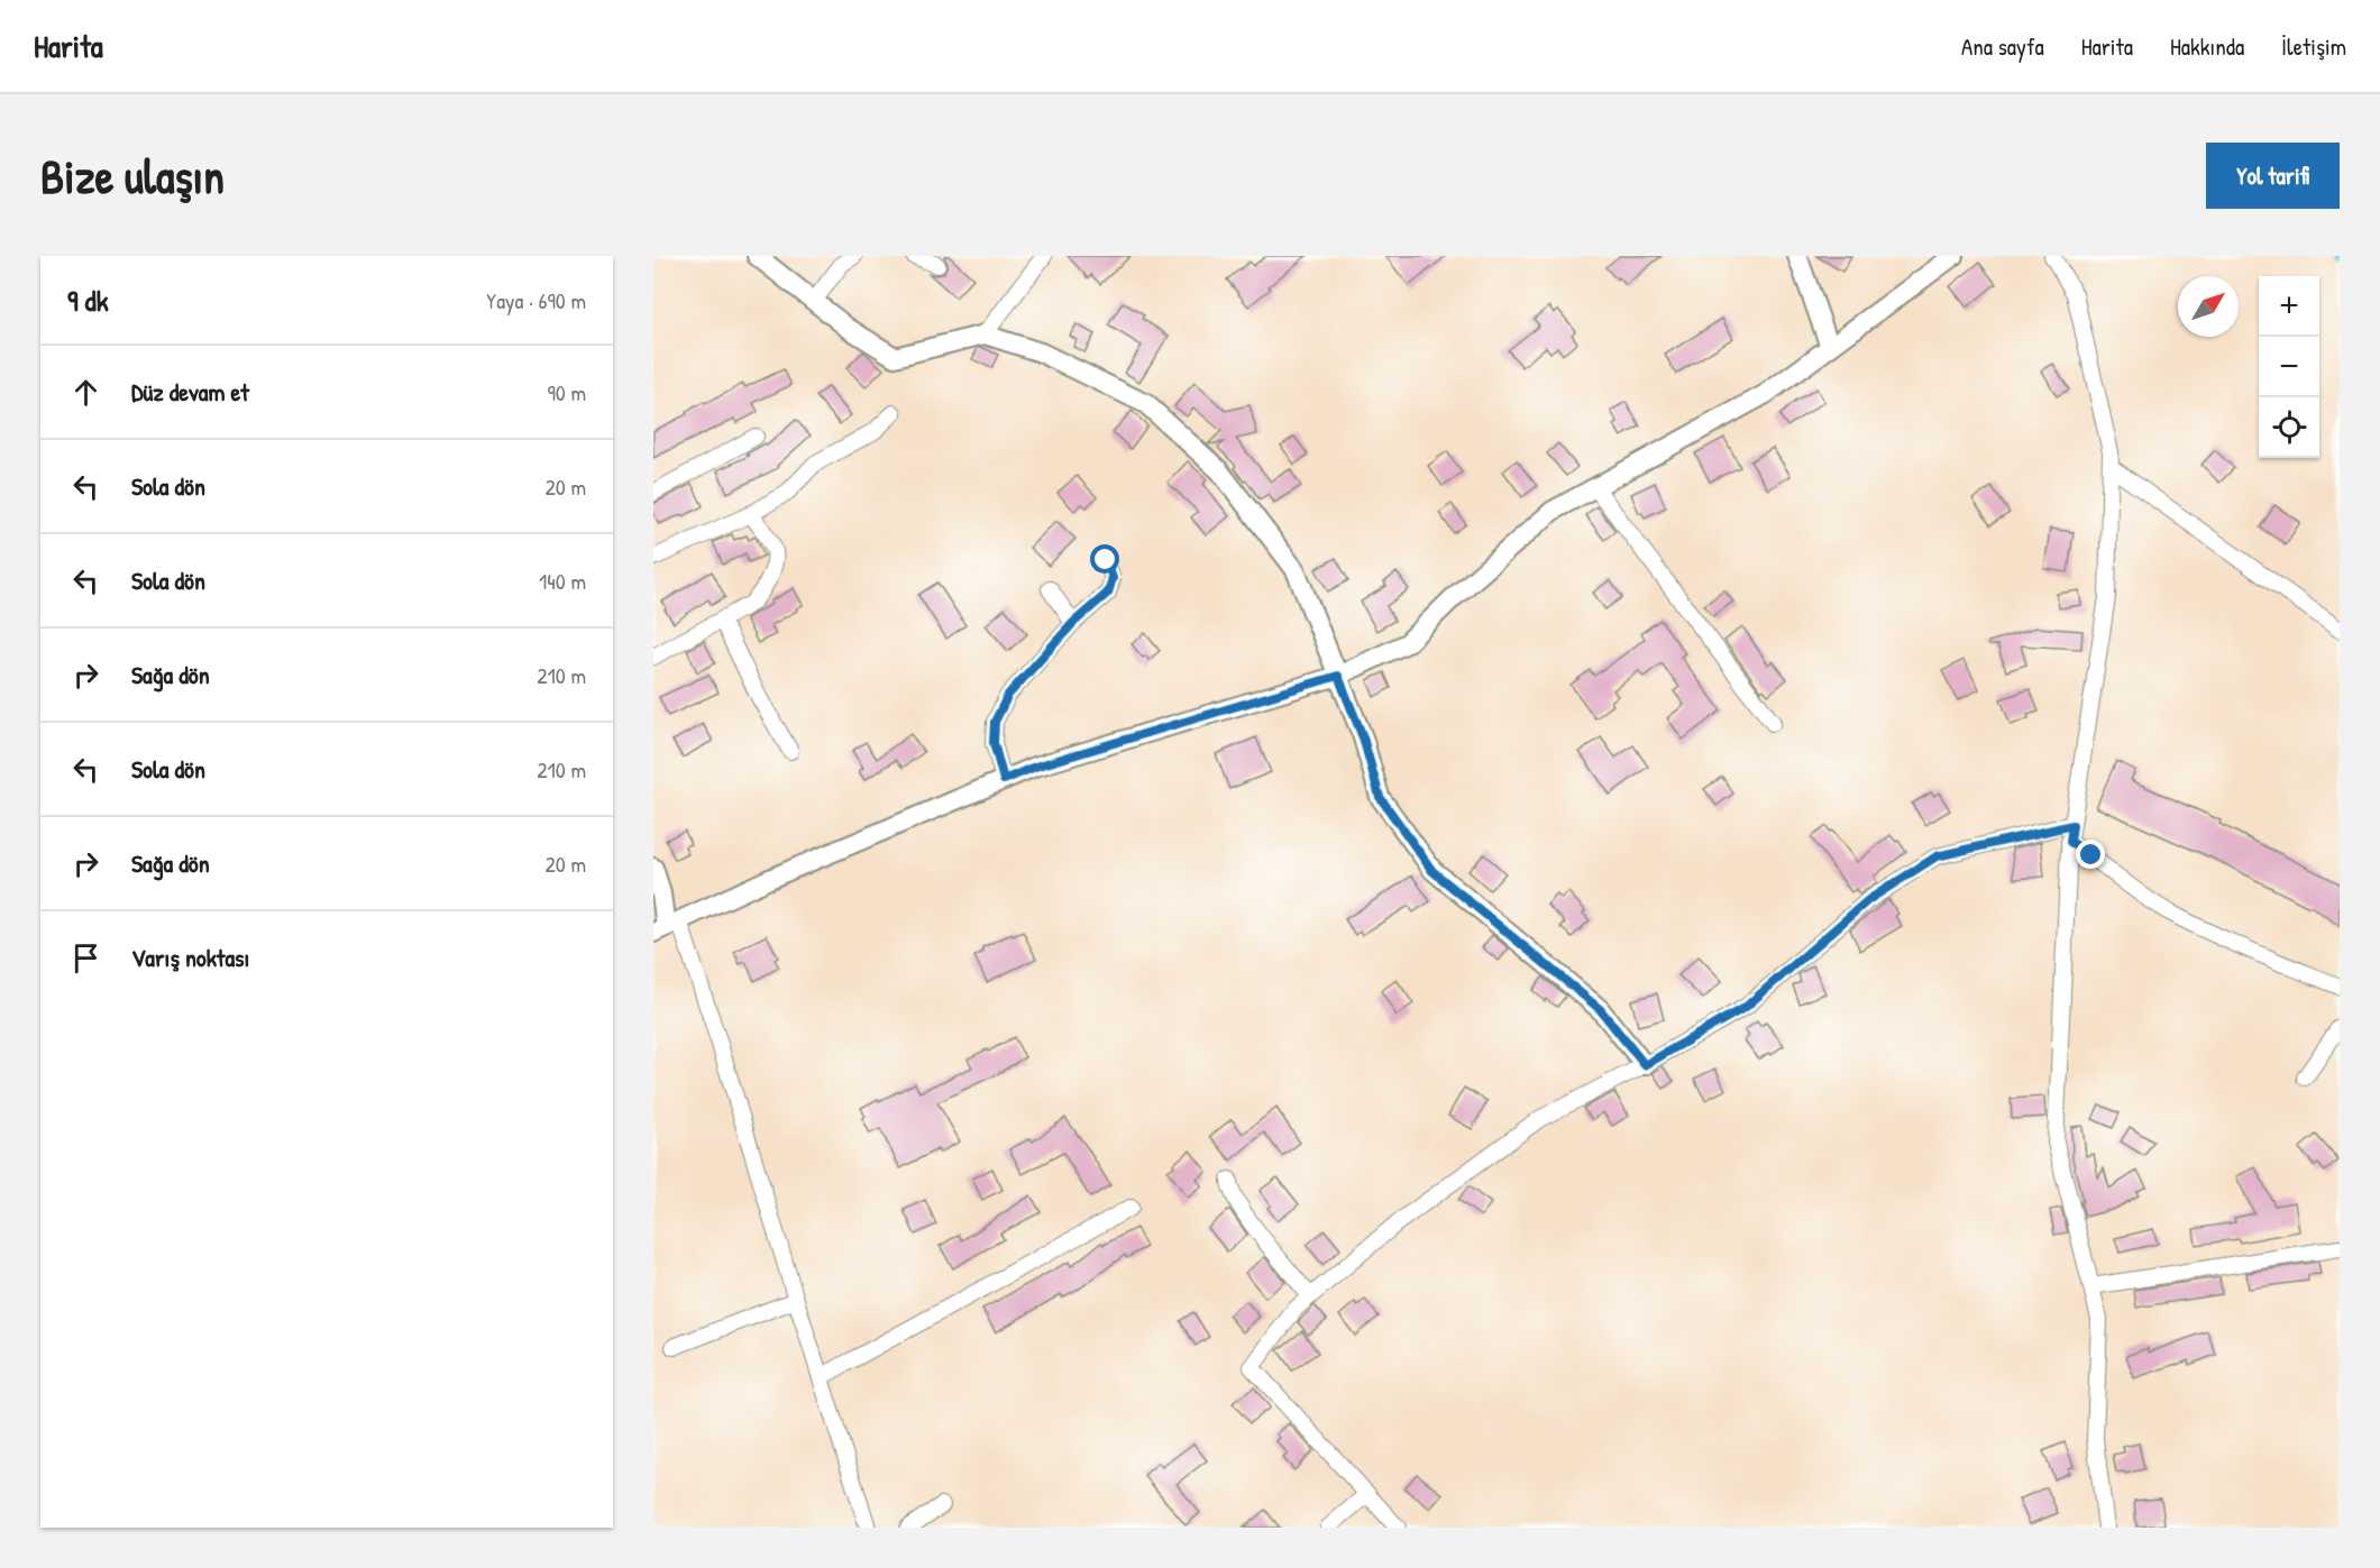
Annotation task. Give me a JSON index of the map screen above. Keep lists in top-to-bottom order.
{
  "north": "top right",
  "page": {
    "header": "Harita",
    "nav": [
      "Ana sayfa",
      "Harita",
      "Hakkında",
      "İletişim"
    ],
    "buttons": "Yol tarifi",
    "title": "Bize ulaşın",
    "heading": ["9 dk", "Yaya · 690 m"],
    "map_buttons": ["+", "−"],
    "list": [
      ["Düz devam et", "90 m"],
      ["Sola dön", "20 m"],
      ["Sola dön", "140 m"],
      ["Sağa dön", "210 m"],
      ["Sola dön", "210 m"],
      ["Sağa dön", "20 m"],
      "Varış noktası"
    ]
  }
}
